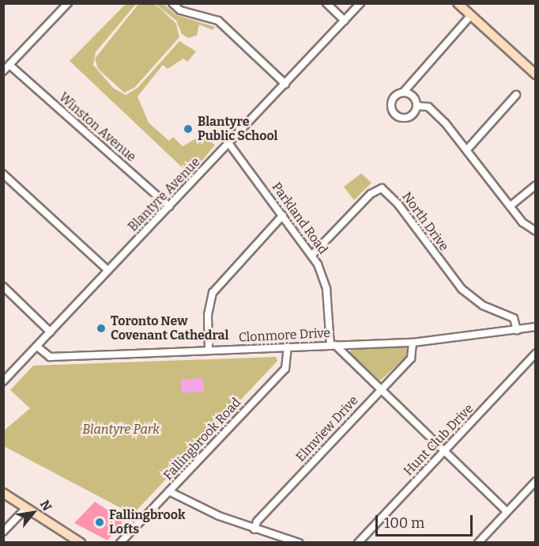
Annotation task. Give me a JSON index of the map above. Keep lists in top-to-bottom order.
{
  "streets": {
    "street": [
      "Winston Avenue",
      "Blantyre Avenue",
      "Parkland Road",
      "North Drive",
      "Clonmore Drive",
      "Elmview Drive",
      "Fallingbrook Road",
      "Hunt Club Drive"
    ]
  },
  "crossings": [
    ["Winston Avenue", "Blantyre Avenue"],
    ["Blantyre Avenue", "Parkland Road"],
    ["Blantyre Avenue", "Clonmore Drive"],
    ["Parkland Road", "North Drive"],
    ["Parkland Road", "Clonmore Drive"],
    ["North Drive", "Clonmore Drive"],
    ["Clonmore Drive", "Elmview Drive"],
    ["Clonmore Drive", "Fallingbrook Road"]
  ],
  "parks": ["Blantyre Park"],
  "places": ["Blantyre Public School", "Toronto New Covenant Cathedral", "Fallingbrook Lofts"],
  "scale_bar": "100 m",
  "north": "top right"
}
